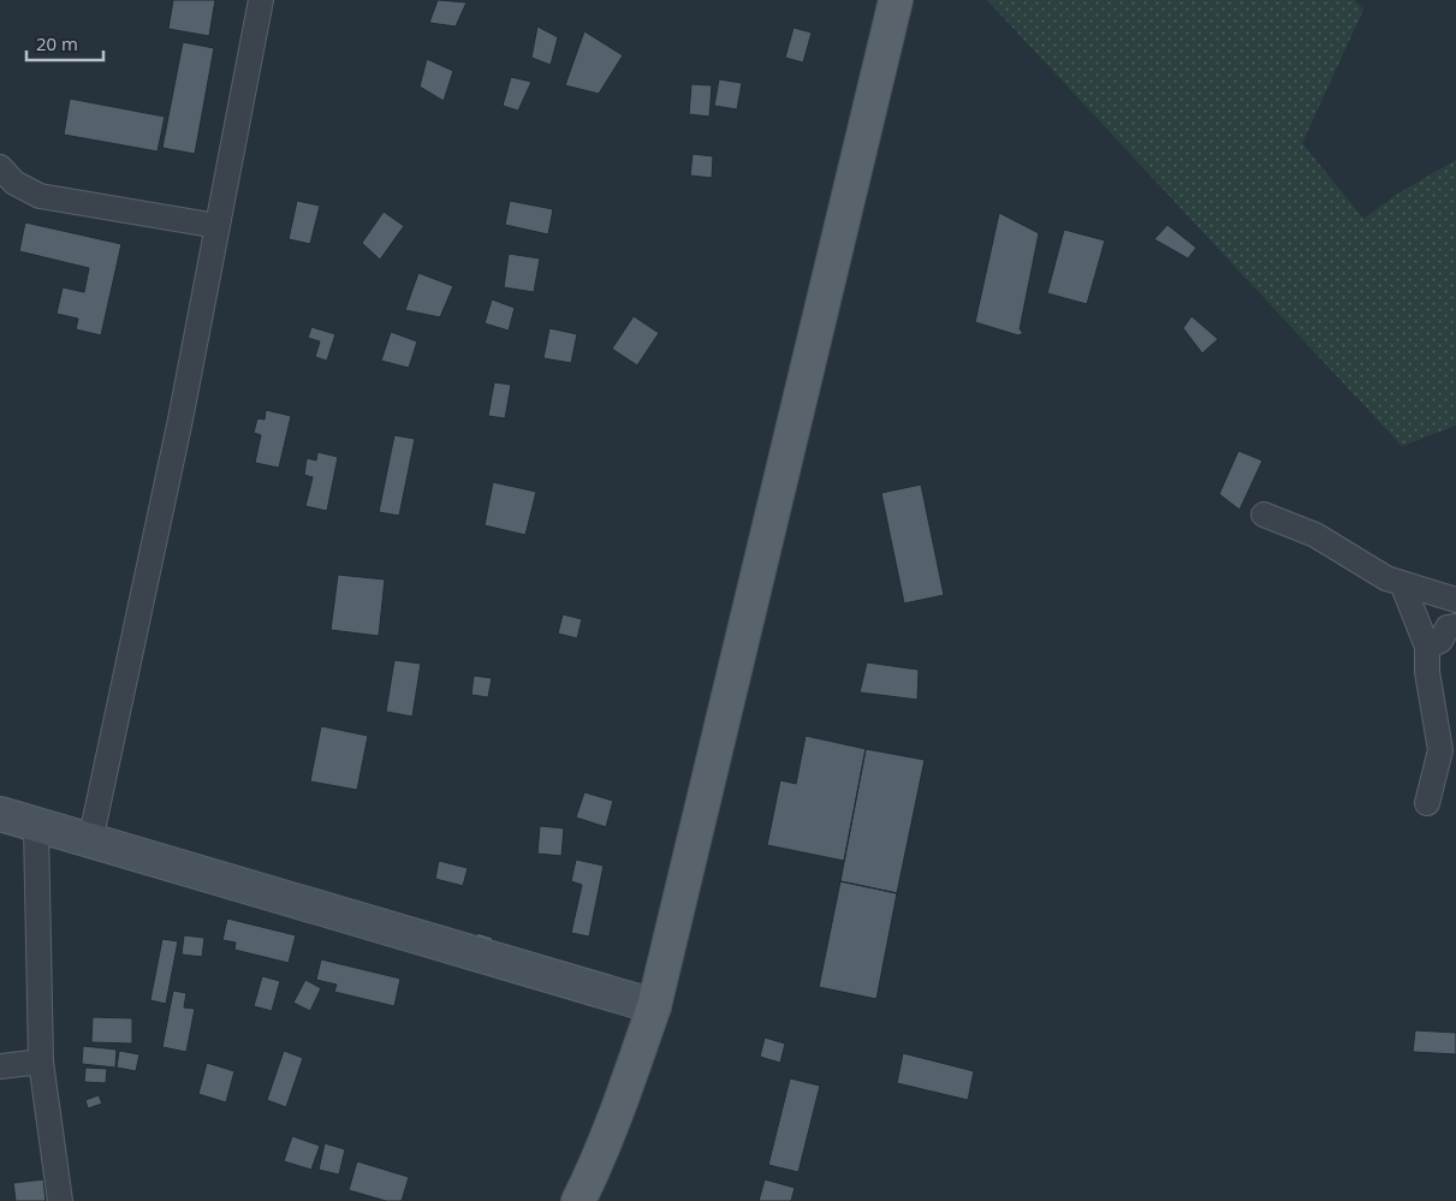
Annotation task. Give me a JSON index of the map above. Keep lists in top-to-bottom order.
{
  "scale_bar": "20 m"
}
